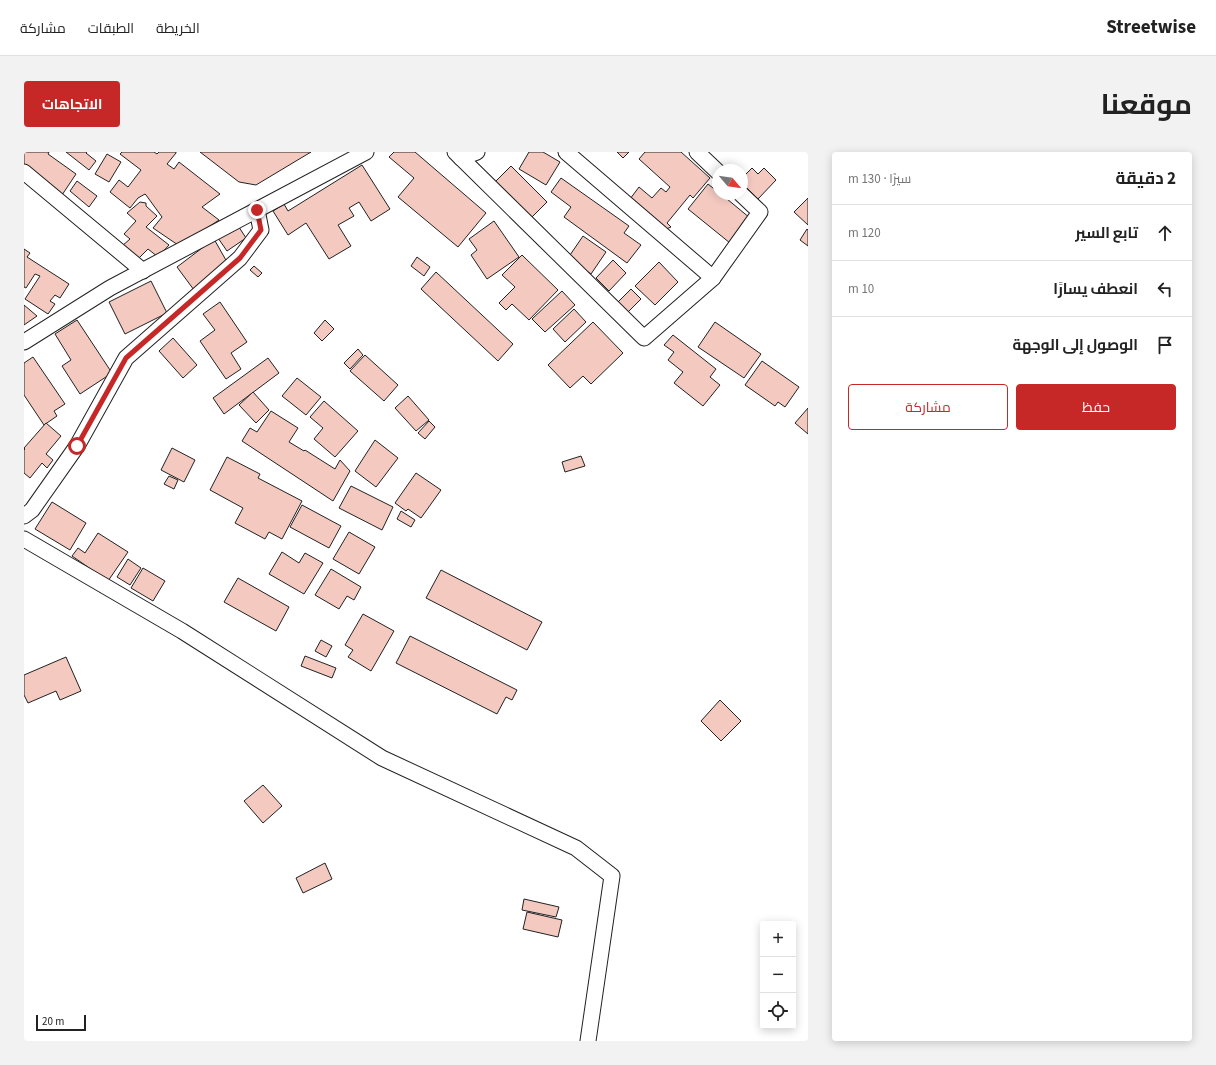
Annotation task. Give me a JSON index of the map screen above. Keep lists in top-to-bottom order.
{
  "scale_bar": "20 m",
  "north": "bottom right",
  "page": {
    "header": "Streetwise",
    "nav": ["الخريطة", "الطبقات", "مشاركة"],
    "title": "موقعنا",
    "buttons": [
      "الاتجاهات",
      ["حفظ", "مشاركة"]
    ],
    "heading": ["2 دقيقة", "سيرًا · 130 m"],
    "list": [
      ["تابع السير", "120 m"],
      ["انعطف يسارًا", "10 m"],
      "الوصول إلى الوجهة"
    ],
    "map_buttons": ["+", "−"],
    "scale": "20 m"
  }
}
